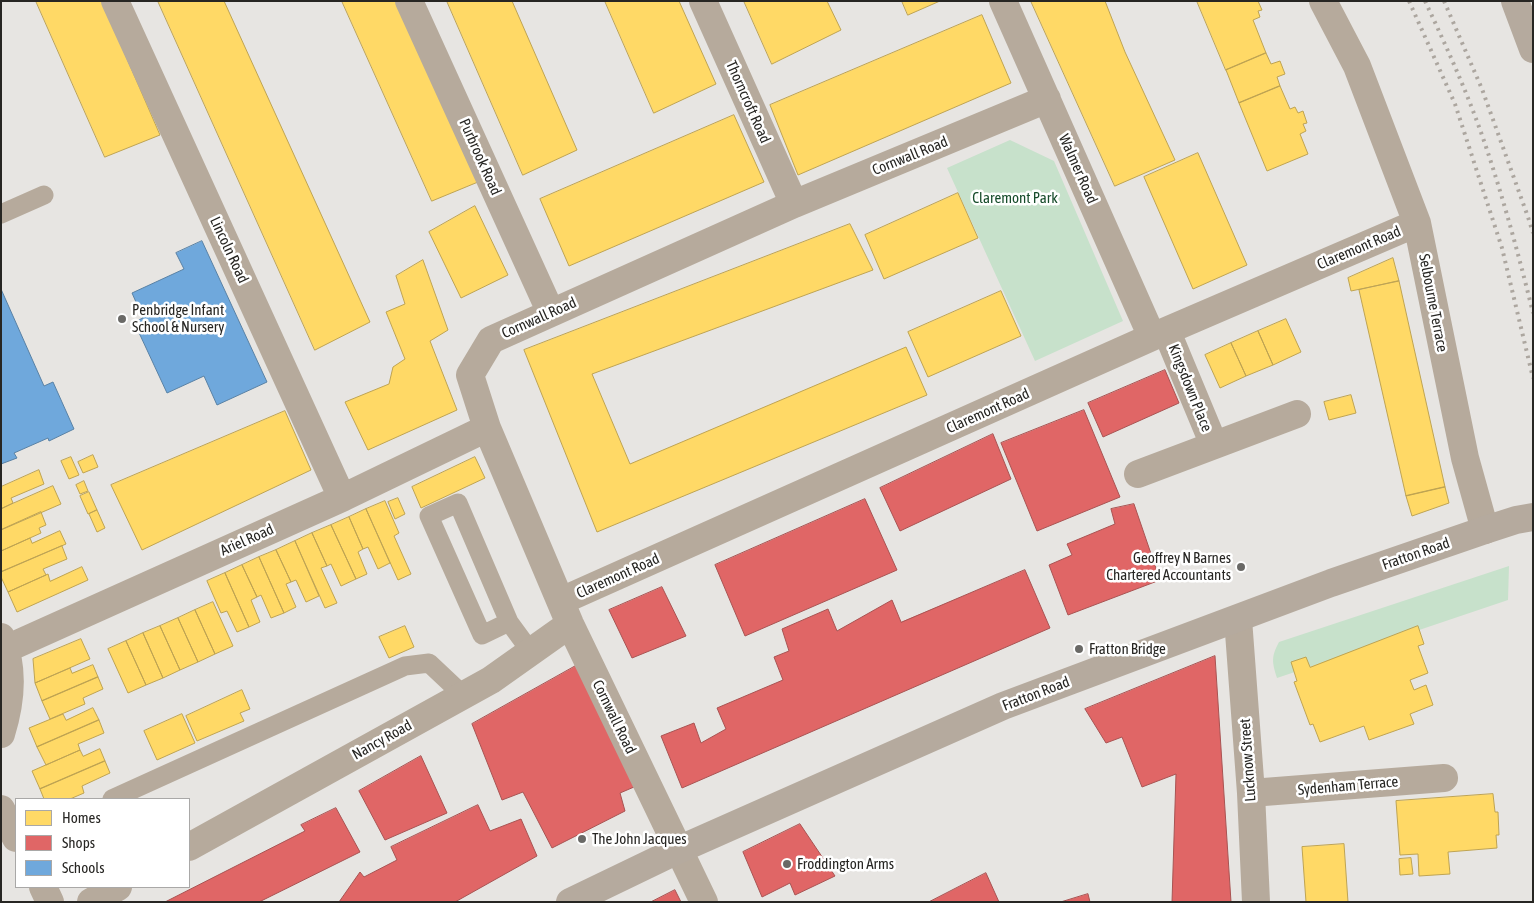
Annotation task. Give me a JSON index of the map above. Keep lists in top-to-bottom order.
{
  "streets": {
    "main road": ["Fratton Road"],
    "street": [
      "Thorncroft Road",
      "Cornwall Road",
      "Purbrook Road",
      "Walmer Road",
      "Claremont Road",
      "Lincoln Road",
      "Selbourne Terrace",
      "Kingsdown Place",
      "Ariel Road",
      "Nancy Road",
      "Lucknow Street",
      "Sydenham Terrace"
    ]
  },
  "crossings": [
    ["Thorncroft Road", "Cornwall Road"],
    ["Cornwall Road", "Purbrook Road"],
    ["Cornwall Road", "Walmer Road"],
    ["Cornwall Road", "Claremont Road"],
    ["Cornwall Road", "Ariel Road"],
    ["Cornwall Road", "Fratton Road"],
    ["Cornwall Road", "Nancy Road"],
    ["Walmer Road", "Claremont Road"],
    ["Walmer Road", "Kingsdown Place"],
    ["Claremont Road", "Selbourne Terrace"],
    ["Claremont Road", "Kingsdown Place"],
    ["Claremont Road", "Nancy Road"],
    ["Lincoln Road", "Ariel Road"],
    ["Selbourne Terrace", "Fratton Road"],
    ["Fratton Road", "Lucknow Street"],
    ["Lucknow Street", "Sydenham Terrace"]
  ],
  "parks": ["Claremont Park"],
  "places": [
    "Penbridge Infant School & Nursery",
    "Geoffrey N Barnes Chartered Accountants",
    "Fratton Bridge",
    "The John Jacques",
    "Froddington Arms"
  ],
  "legend": ["Homes", "Shops", "Schools"]
}
